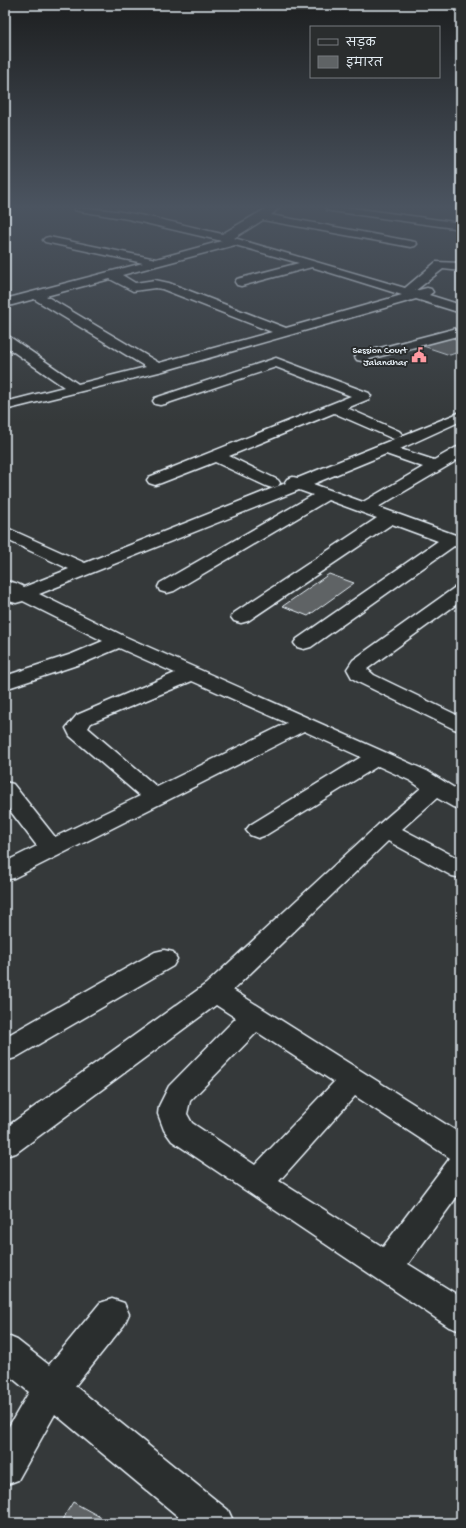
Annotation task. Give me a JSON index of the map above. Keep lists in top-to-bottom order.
{
  "places": {
    "public building": ["Session Court Jalandhar"]
  },
  "legend": ["सड़क", "इमारत"]
}
